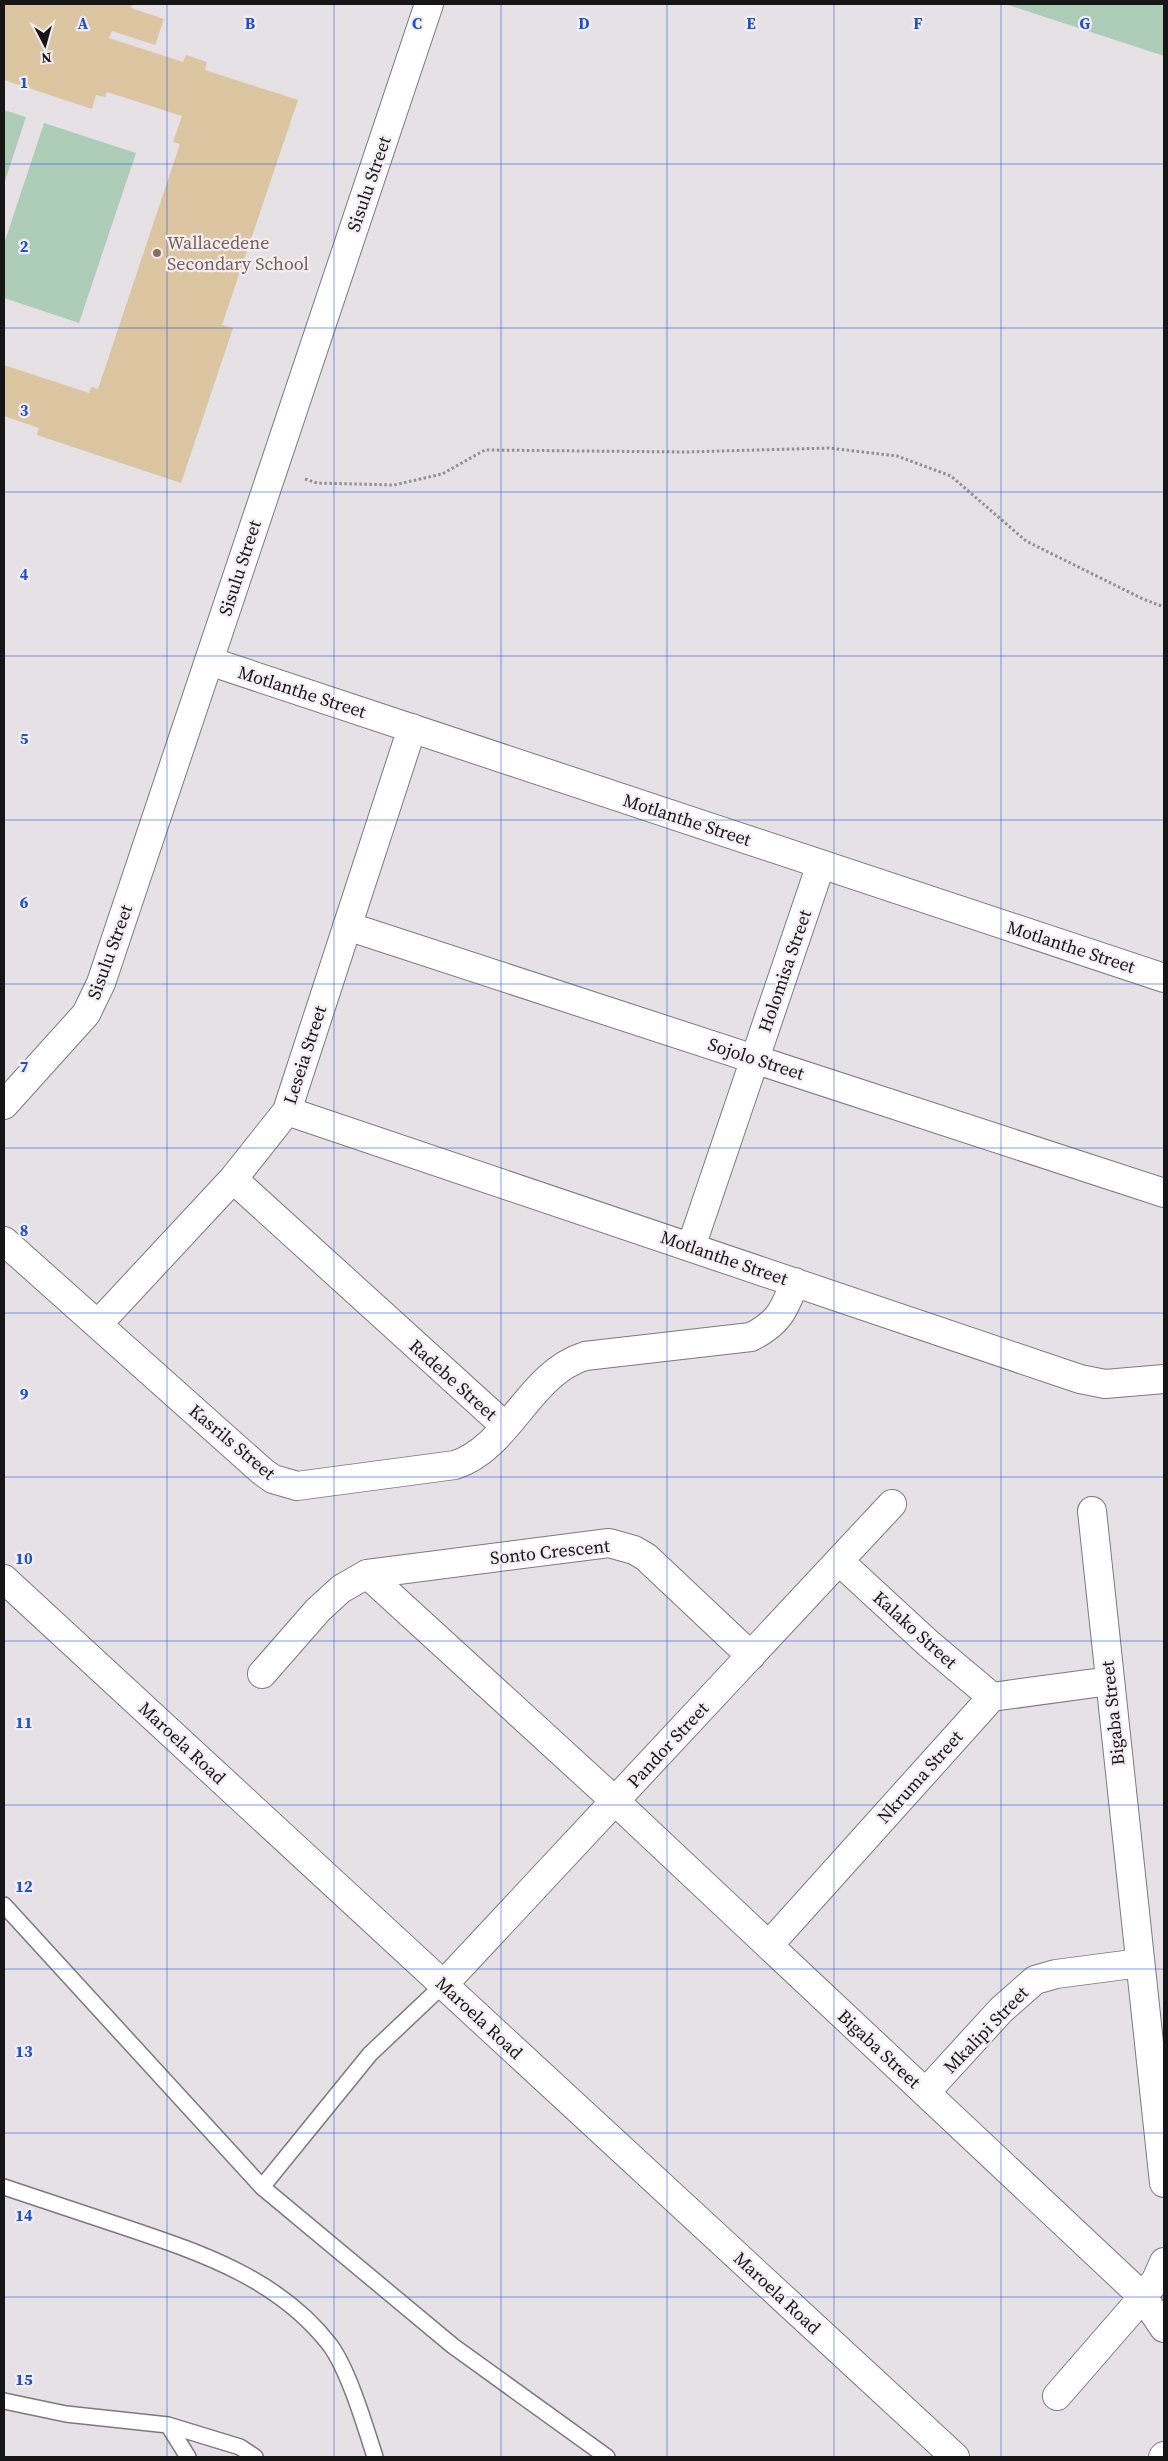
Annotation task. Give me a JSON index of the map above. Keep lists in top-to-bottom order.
{
  "streets": {
    "street": [
      "Sisulu Street",
      "Motlanthe Street",
      "Holomisa Street",
      "Leseia Street",
      "Sojolo Street",
      "Radebe Street",
      "Kasrils Street",
      "Sonto Crescent",
      "Kalako Street",
      "Bigaba Street",
      "Maroela Road",
      "Pandor Street",
      "Nkruma Street",
      "Mkalipi Street"
    ]
  },
  "crossings": [
    ["Sisulu Street", "Motlanthe Street"],
    ["Motlanthe Street", "Holomisa Street"],
    ["Motlanthe Street", "Leseia Street"],
    ["Motlanthe Street", "Radebe Street"],
    ["Holomisa Street", "Sojolo Street"],
    ["Leseia Street", "Sojolo Street"],
    ["Leseia Street", "Radebe Street"],
    ["Leseia Street", "Kasrils Street"],
    ["Radebe Street", "Kasrils Street"],
    ["Sonto Crescent", "Pandor Street"],
    ["Kalako Street", "Pandor Street"],
    ["Kalako Street", "Nkruma Street"],
    ["Bigaba Street", "Pandor Street"],
    ["Bigaba Street", "Nkruma Street"],
    ["Bigaba Street", "Mkalipi Street"],
    ["Maroela Road", "Pandor Street"]
  ],
  "places": ["Wallacedene Secondary School"],
  "north": "bottom",
  "grid": {
    "columns": [
      "A",
      "B",
      "C",
      "D",
      "E",
      "F",
      "G"
    ],
    "rows": [
      "1",
      "2",
      "3",
      "4",
      "5",
      "6",
      "7",
      "8",
      "9",
      "10",
      "11",
      "12",
      "13",
      "14",
      "15"
    ]
  }
}
